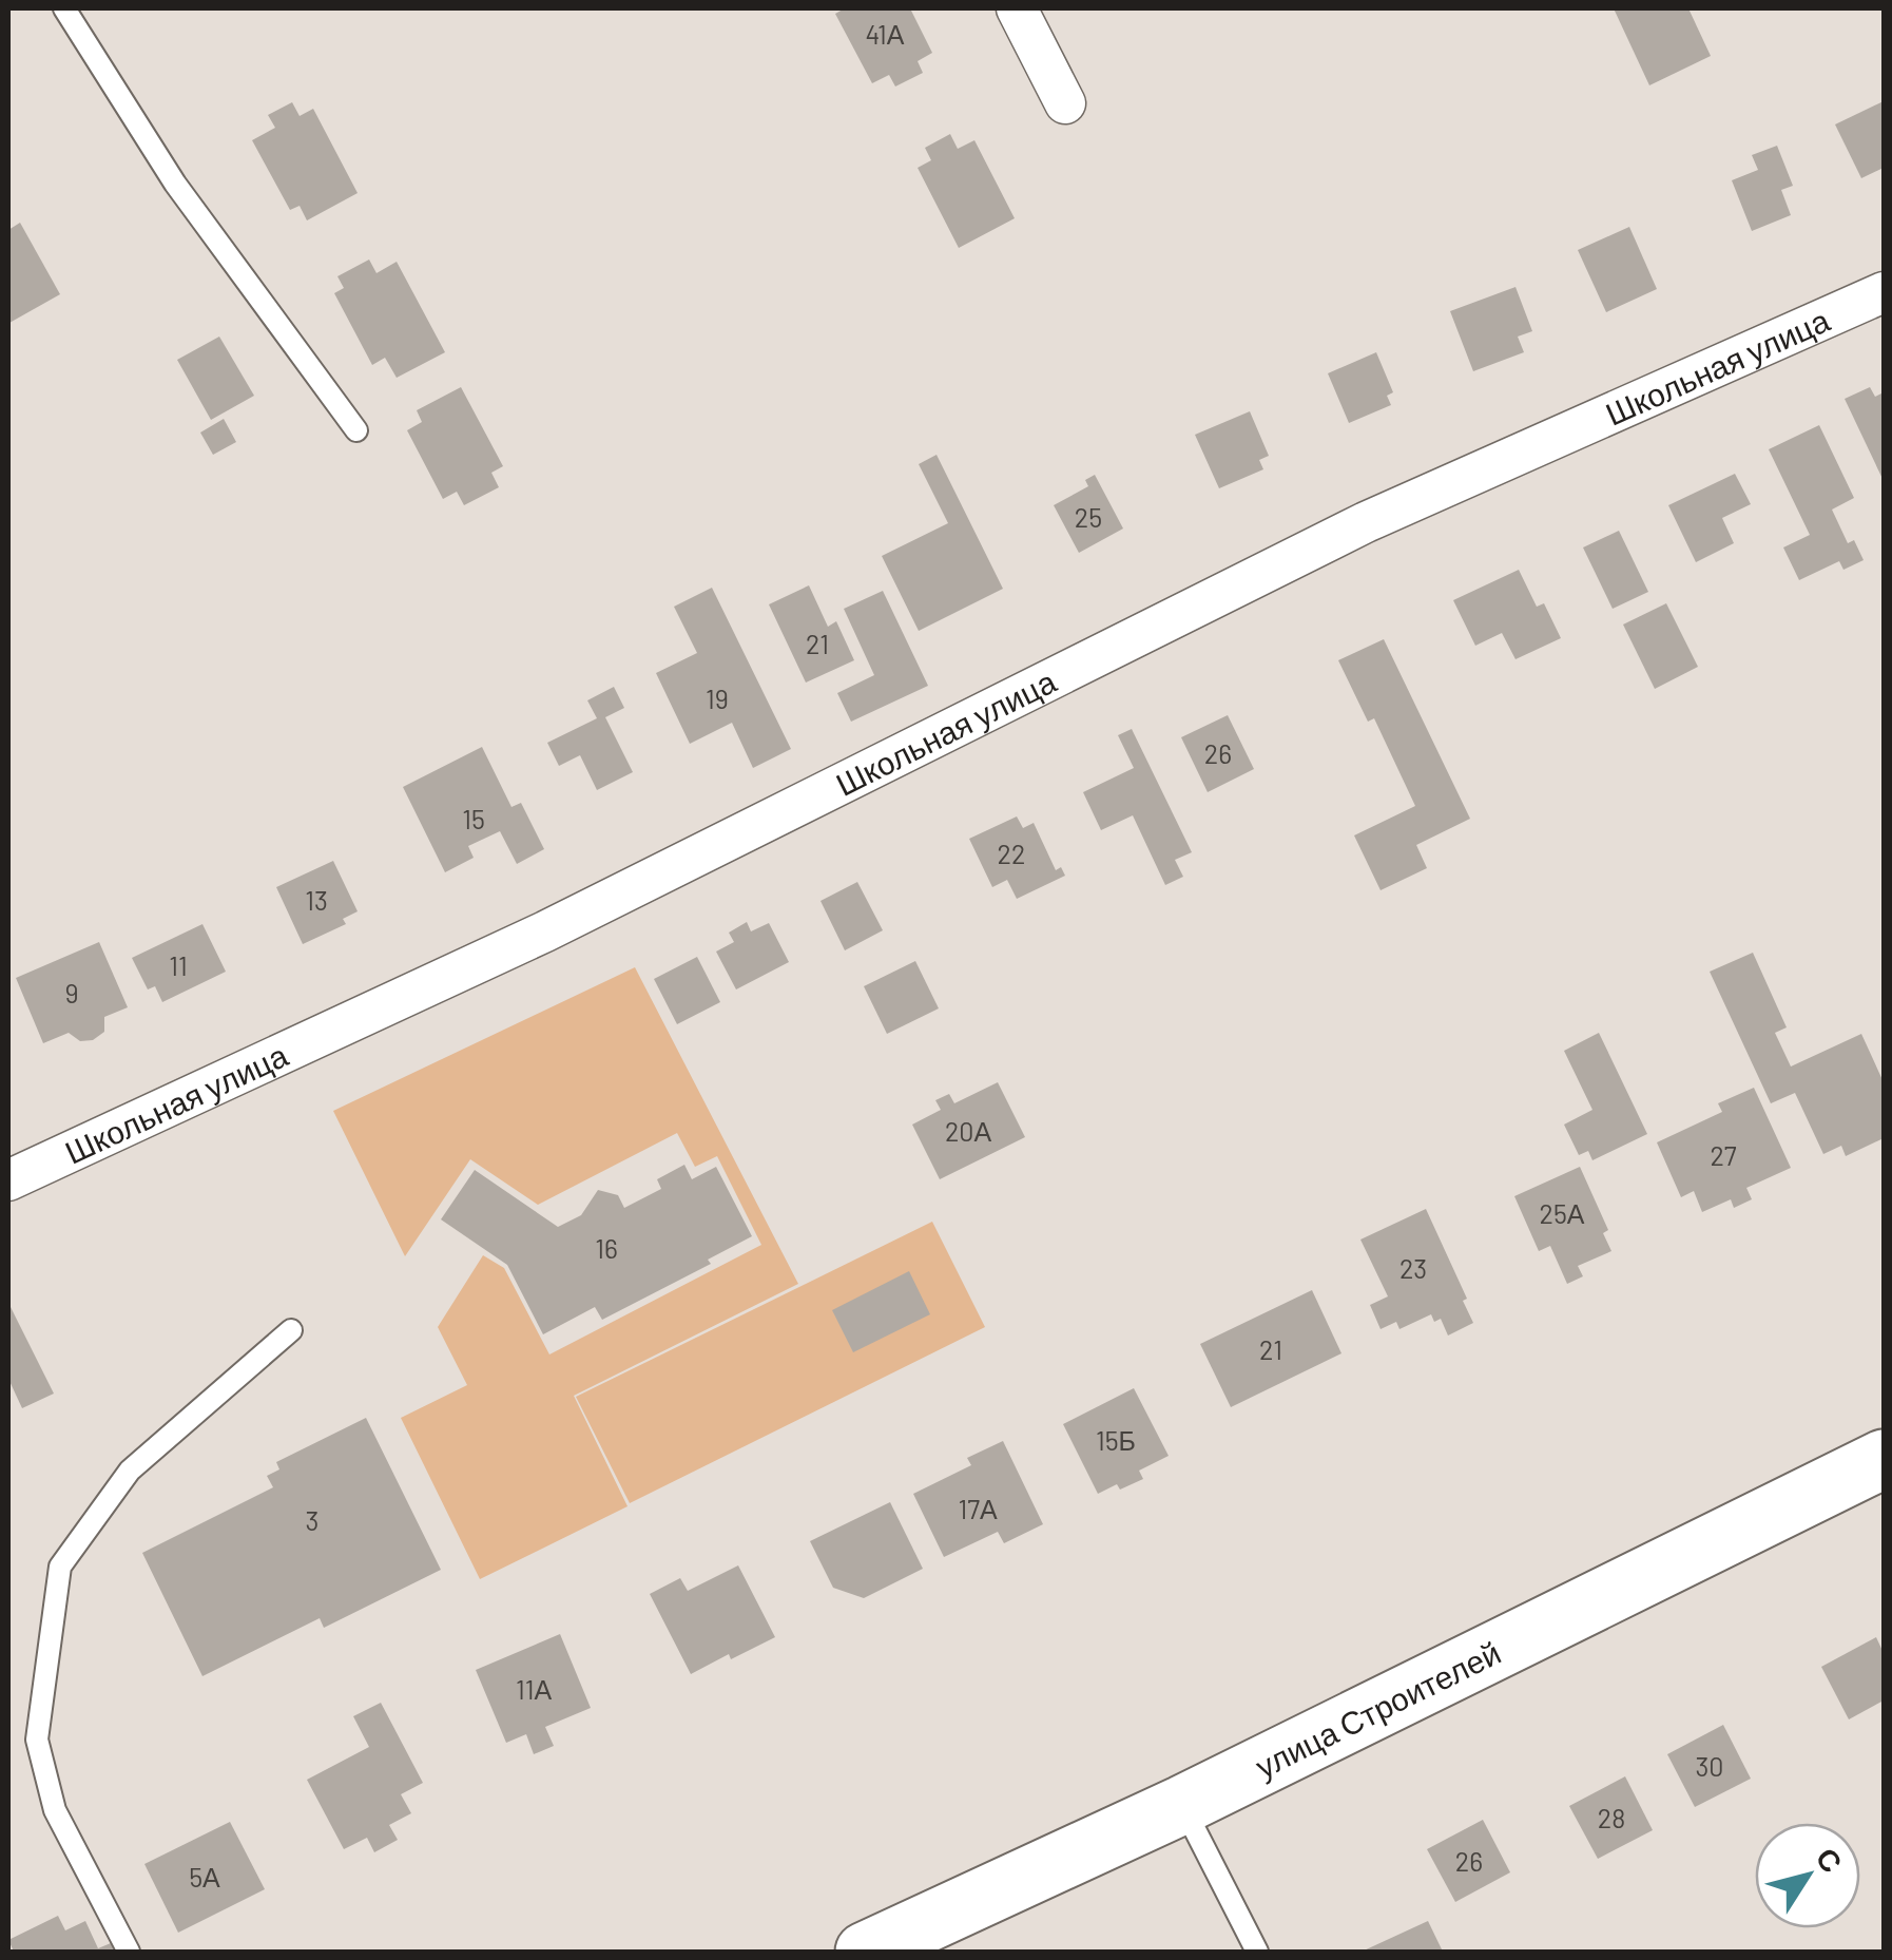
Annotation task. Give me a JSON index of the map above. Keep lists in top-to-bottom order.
{
  "streets": {
    "main road": ["улица Строителей"],
    "street": ["Школьная улица"]
  },
  "house_numbers": [
    "41А",
    "25",
    "21",
    "19",
    "26",
    "15",
    "22",
    "13",
    "11",
    "9",
    "20А",
    "27",
    "25А",
    "16",
    "23",
    "21",
    "15Б",
    "17А",
    "3",
    "11А",
    "30",
    "28",
    "26",
    "5А"
  ],
  "north": "top right"
}
